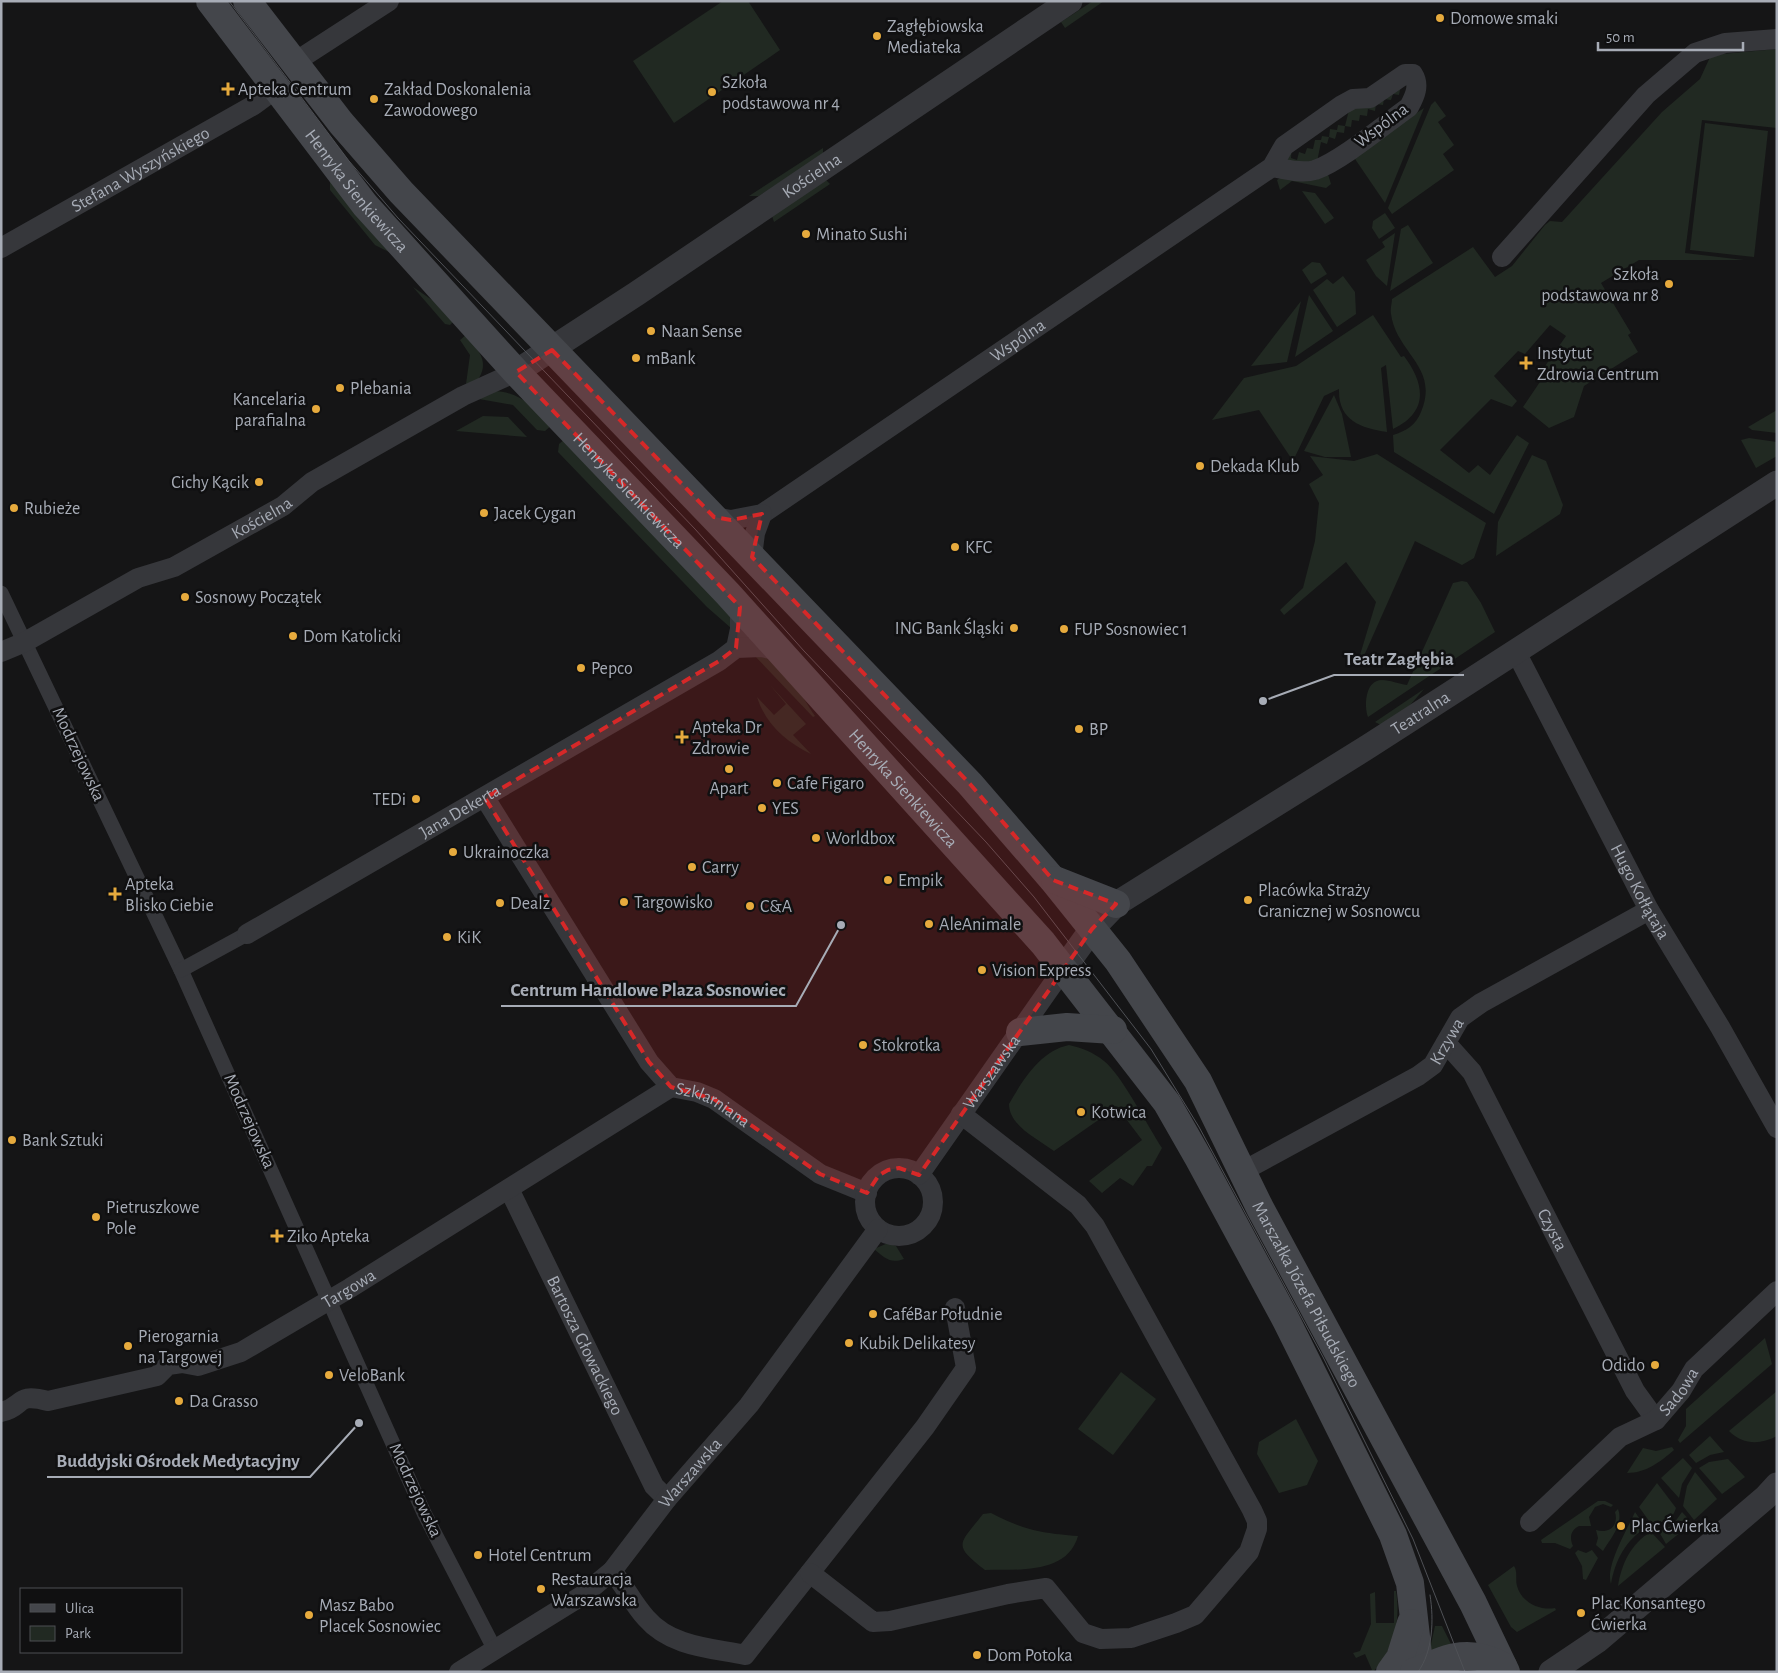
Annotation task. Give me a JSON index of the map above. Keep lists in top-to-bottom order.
{
  "streets": {
    "main road": ["Henryka Sienkiewicza", "Marszałka Józefa Piłsudskiego"],
    "street": [
      "Wspólna",
      "Stefana Wyszyńskiego",
      "Kościelna",
      "Teatralna",
      "Modrzejowska",
      "Jana Dekerta",
      "Hugo Kołłątaja",
      "Krzywa",
      "Warszawska",
      "Szklarniana",
      "Czysta",
      "Targowa",
      "Bartosza Głowackiego",
      "Sadowa"
    ]
  },
  "crossings": [
    ["Wspólna", "Henryka Sienkiewicza"],
    ["Stefana Wyszyńskiego", "Henryka Sienkiewicza"],
    ["Kościelna", "Henryka Sienkiewicza"],
    ["Kościelna", "Modrzejowska"],
    ["Henryka Sienkiewicza", "Teatralna"],
    ["Henryka Sienkiewicza", "Warszawska"],
    ["Henryka Sienkiewicza", "Marszałka Józefa Piłsudskiego"],
    ["Teatralna", "Hugo Kołłątaja"],
    ["Teatralna", "Warszawska"],
    ["Teatralna", "Marszałka Józefa Piłsudskiego"],
    ["Modrzejowska", "Jana Dekerta"],
    ["Modrzejowska", "Warszawska"],
    ["Modrzejowska", "Targowa"],
    ["Jana Dekerta", "Szklarniana"],
    ["Hugo Kołłątaja", "Krzywa"],
    ["Krzywa", "Czysta"],
    ["Krzywa", "Marszałka Józefa Piłsudskiego"],
    ["Warszawska", "Szklarniana"],
    ["Warszawska", "Marszałka Józefa Piłsudskiego"],
    ["Warszawska", "Bartosza Głowackiego"],
    ["Szklarniana", "Targowa"],
    ["Czysta", "Sadowa"],
    ["Targowa", "Bartosza Głowackiego"]
  ],
  "places": {
    "other": [
      "Domowe smaki",
      "Zagłębiowska Mediateka",
      "Szkoła podstawowa nr 4",
      "Zakład Doskonalenia Zawodowego",
      "Minato Sushi",
      "Szkoła podstawowa nr 8",
      "Naan Sense",
      "mBank",
      "Plebania",
      "Kancelaria parafialna",
      "Dekada Klub",
      "Cichy Kącik",
      "Rubieże",
      "Jacek Cygan",
      "KFC",
      "Sosnowy Początek",
      "ING Bank Śląski",
      "FUP Sosnowiec 1",
      "Dom Katolicki",
      "Pepco",
      "Teatr Zagłębia",
      "BP",
      "Apart",
      "Cafe Figaro",
      "TEDi",
      "YES",
      "Worldbox",
      "Ukrainoczka",
      "Carry",
      "Empik",
      "Placówka Straży Granicznej w Sosnowcu",
      "Targowisko",
      "Dealz",
      "C&A",
      "AleAnimale",
      "Centrum Handlowe Plaza Sosnowiec",
      "KiK",
      "Vision Express",
      "Stokrotka",
      "Kotwica",
      "Bank Sztuki",
      "Pietruszkowe Pole",
      "CaféBar Południe",
      "Kubik Delikatesy",
      "Pierogarnia na Targowej",
      "Odido",
      "VeloBank",
      "Da Grasso",
      "Buddyjski Ośrodek Medytacyjny",
      "Plac Ćwierka",
      "Hotel Centrum",
      "Restauracja Warszawska",
      "Plac Konsantego Ćwierka",
      "Masz Babo Placek Sosnowiec",
      "Dom Potoka"
    ],
    "health": [
      "Apteka Centrum",
      "Instytut Zdrowia Centrum",
      "Apteka Dr Zdrowie",
      "Apteka Blisko Ciebie",
      "Ziko Apteka"
    ]
  },
  "legend": ["Ulica", "Park"],
  "scale_bar": "50 m"
}
